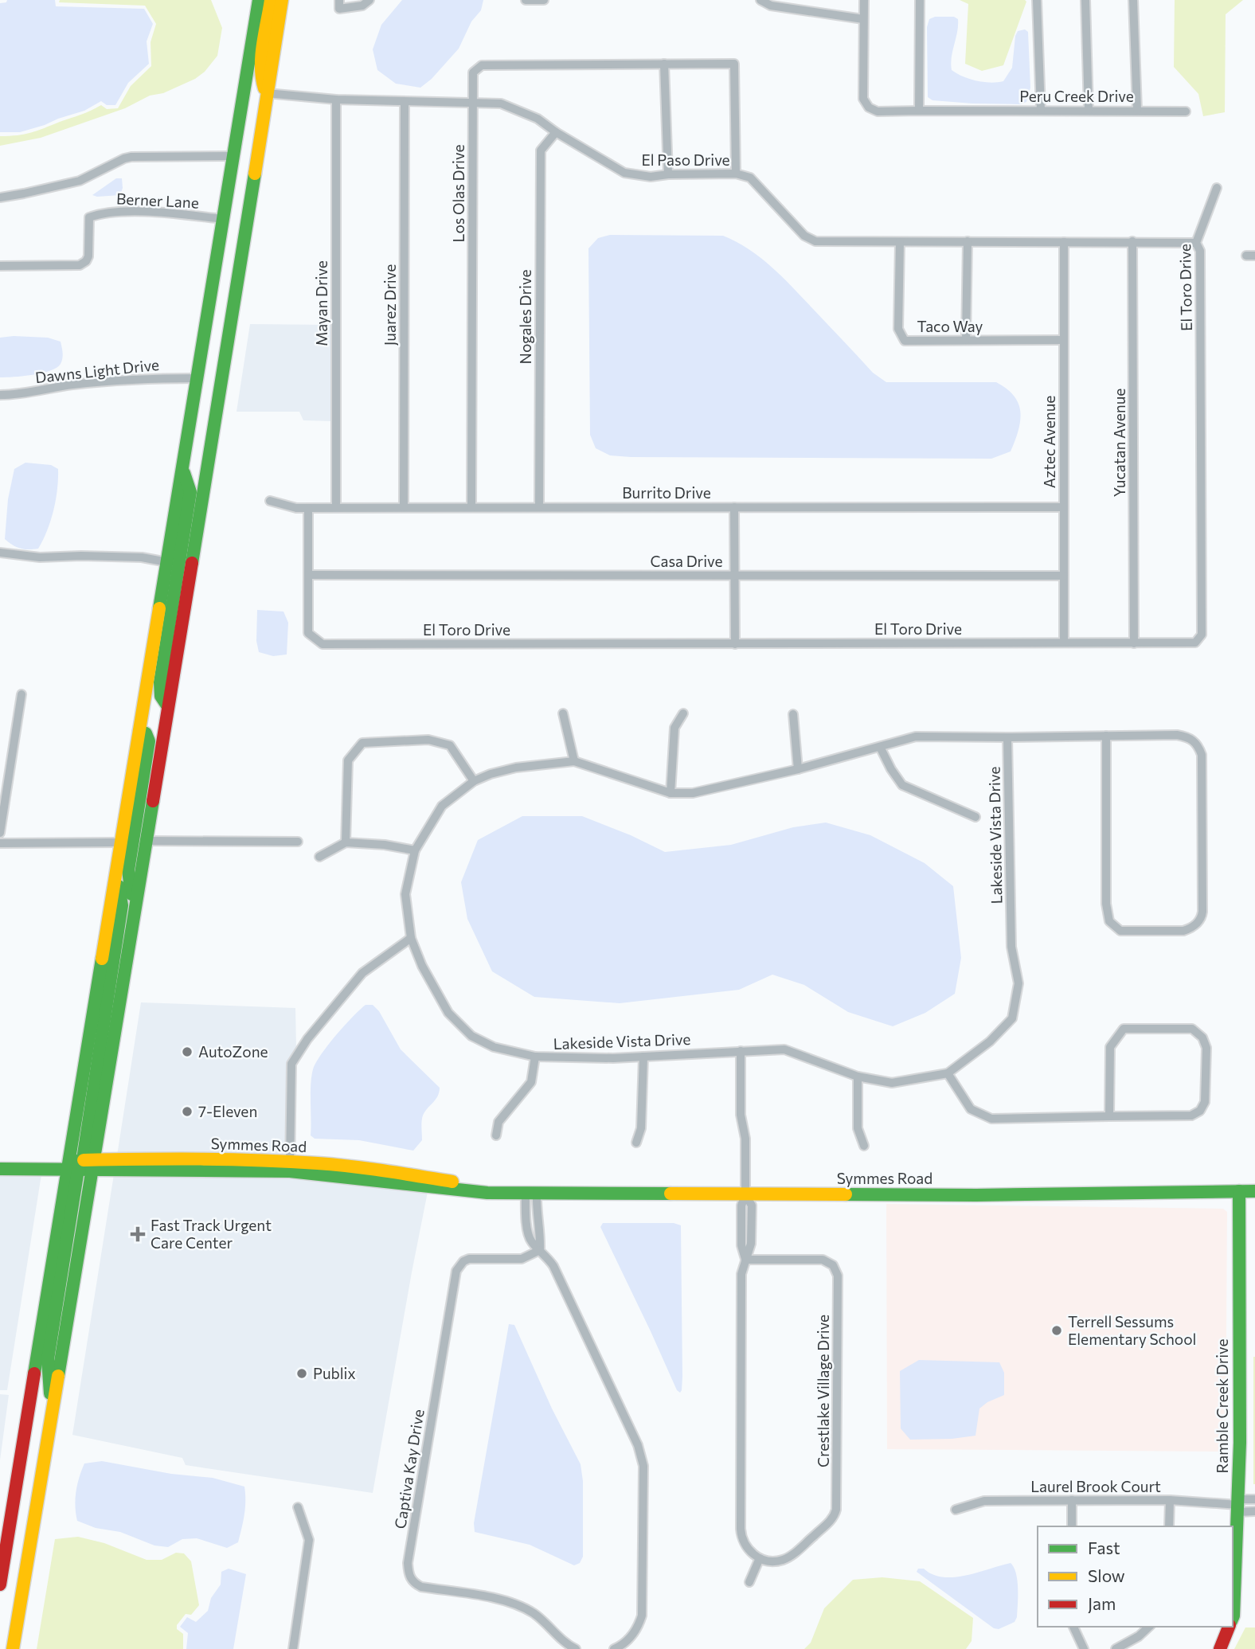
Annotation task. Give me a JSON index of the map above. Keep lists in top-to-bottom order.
{
  "streets": {
    "main road": ["Symmes Road", "Ramble Creek Drive"],
    "street": [
      "Peru Creek Drive",
      "El Paso Drive",
      "Los Olas Drive",
      "Berner Lane",
      "El Toro Drive",
      "Mayan Drive",
      "Juarez Drive",
      "Nogales Drive",
      "Taco Way",
      "Dawns Light Drive",
      "Aztec Avenue",
      "Yucatan Avenue",
      "Burrito Drive",
      "Casa Drive",
      "Lakeside Vista Drive",
      "Crestlake Village Drive",
      "Captiva Kay Drive",
      "Laurel Brook Court"
    ]
  },
  "crossings": [
    ["El Paso Drive", "Los Olas Drive"],
    ["El Paso Drive", "El Toro Drive"],
    ["El Paso Drive", "Mayan Drive"],
    ["El Paso Drive", "Juarez Drive"],
    ["El Paso Drive", "Nogales Drive"],
    ["El Paso Drive", "Taco Way"],
    ["El Paso Drive", "Aztec Avenue"],
    ["El Paso Drive", "Yucatan Avenue"],
    ["Los Olas Drive", "Burrito Drive"],
    ["El Toro Drive", "Aztec Avenue"],
    ["El Toro Drive", "Yucatan Avenue"],
    ["El Toro Drive", "Burrito Drive"],
    ["El Toro Drive", "Casa Drive"],
    ["Mayan Drive", "Burrito Drive"],
    ["Juarez Drive", "Burrito Drive"],
    ["Nogales Drive", "Burrito Drive"],
    ["Taco Way", "Aztec Avenue"],
    ["Aztec Avenue", "Burrito Drive"],
    ["Aztec Avenue", "Casa Drive"],
    ["Symmes Road", "Ramble Creek Drive"],
    ["Ramble Creek Drive", "Laurel Brook Court"]
  ],
  "places": {
    "other": [
      "AutoZone",
      "7-Eleven",
      "Terrell Sessums Elementary School",
      "Publix"
    ],
    "health": ["Fast Track Urgent Care Center"]
  },
  "legend": ["Fast", "Slow", "Jam"]
}
